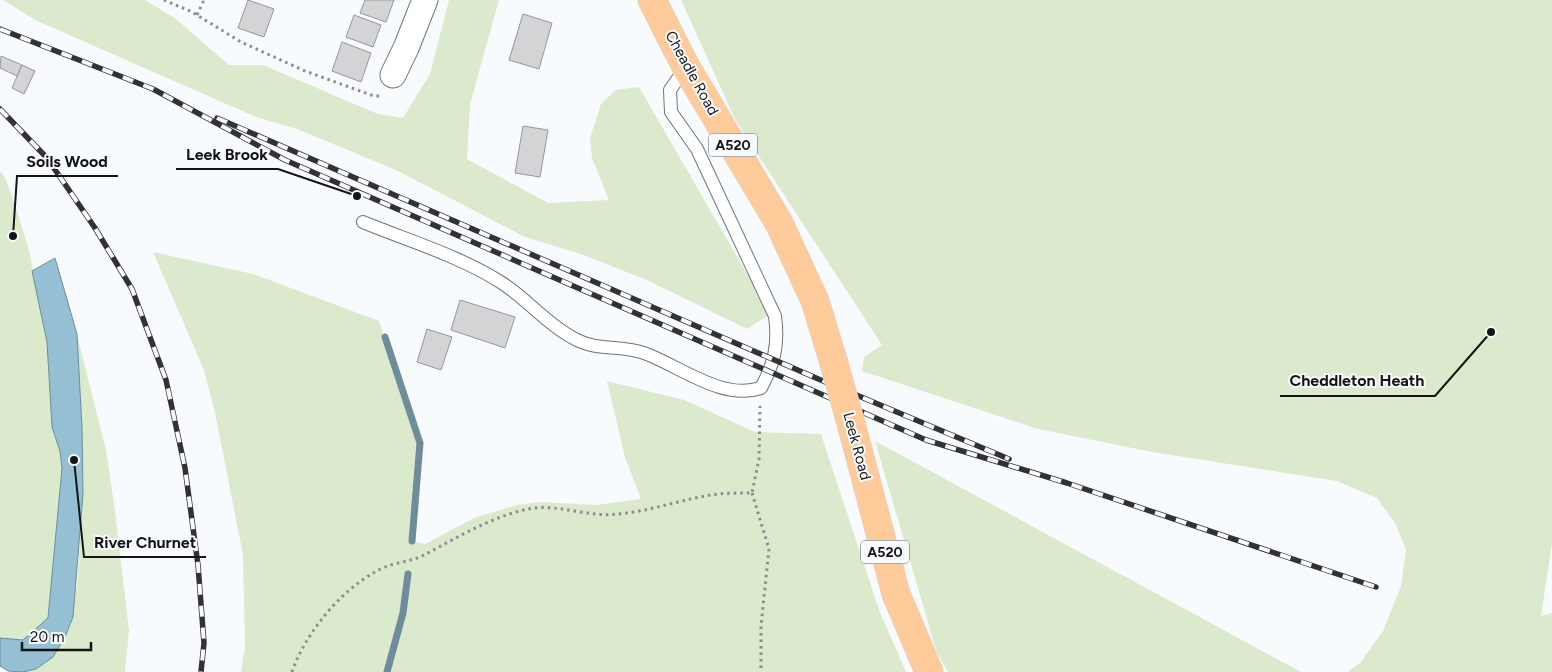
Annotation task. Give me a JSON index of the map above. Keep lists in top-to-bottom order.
{
  "streets": {
    "highway": ["Cheadle Road", "A520", "Leek Road"]
  },
  "crossings": [
    ["Cheadle Road", "Leek Road"]
  ],
  "places": [
    "Leek Brook",
    "Soils Wood",
    "Cheddleton Heath",
    "River Churnet"
  ],
  "scale_bar": "20 m"
}
